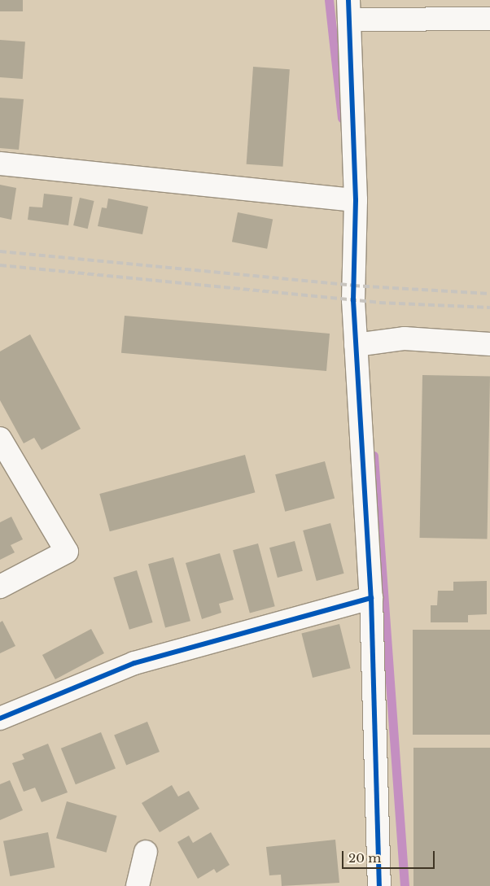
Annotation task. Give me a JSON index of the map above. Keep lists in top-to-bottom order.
{
  "scale_bar": "20 m"
}
